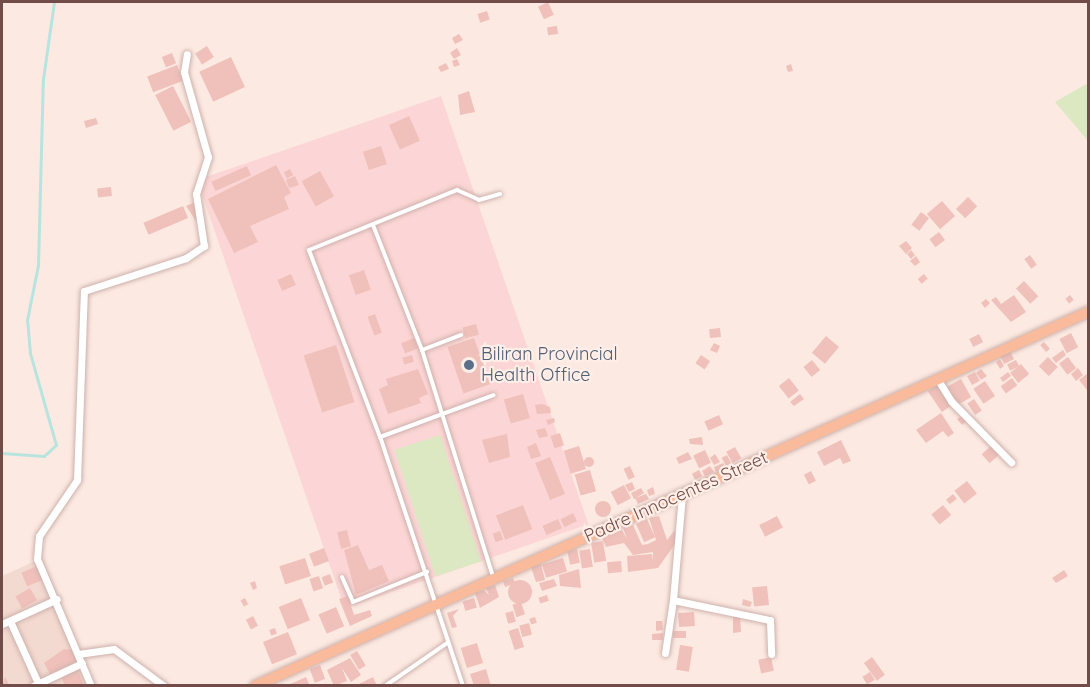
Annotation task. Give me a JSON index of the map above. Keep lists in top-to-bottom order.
{
  "streets": {
    "main road": ["Padre Innocentes Street"]
  },
  "places": ["Biliran Provincial Health Office"]
}
